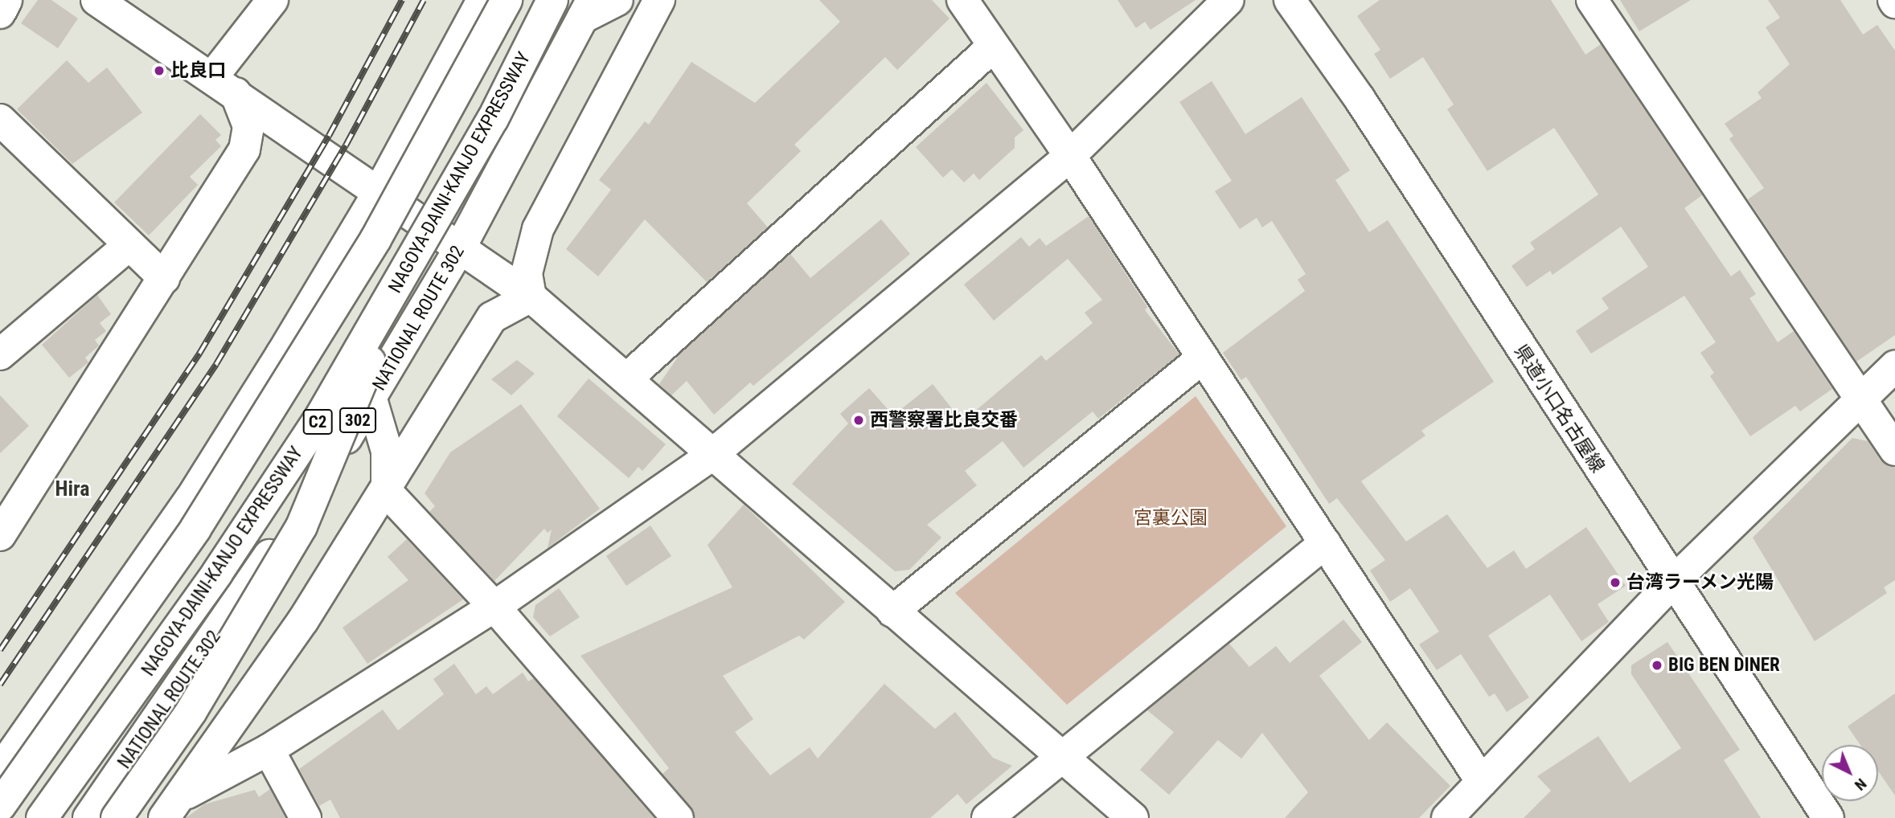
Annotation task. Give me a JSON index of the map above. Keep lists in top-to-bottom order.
{
  "streets": {
    "main road": [
      "NAGOYA-DAINI-KANJO EXPRESSWAY",
      "NATIONAL ROUTE 302",
      "県道小口名古屋線",
      "302",
      "C2"
    ]
  },
  "districts": ["Hira"],
  "parks": ["宮裏公園"],
  "places": [
    "比良口",
    "西警察署比良交番",
    "台湾ラーメン光陽",
    "BIG BEN DINER"
  ],
  "north": "bottom right"
}
